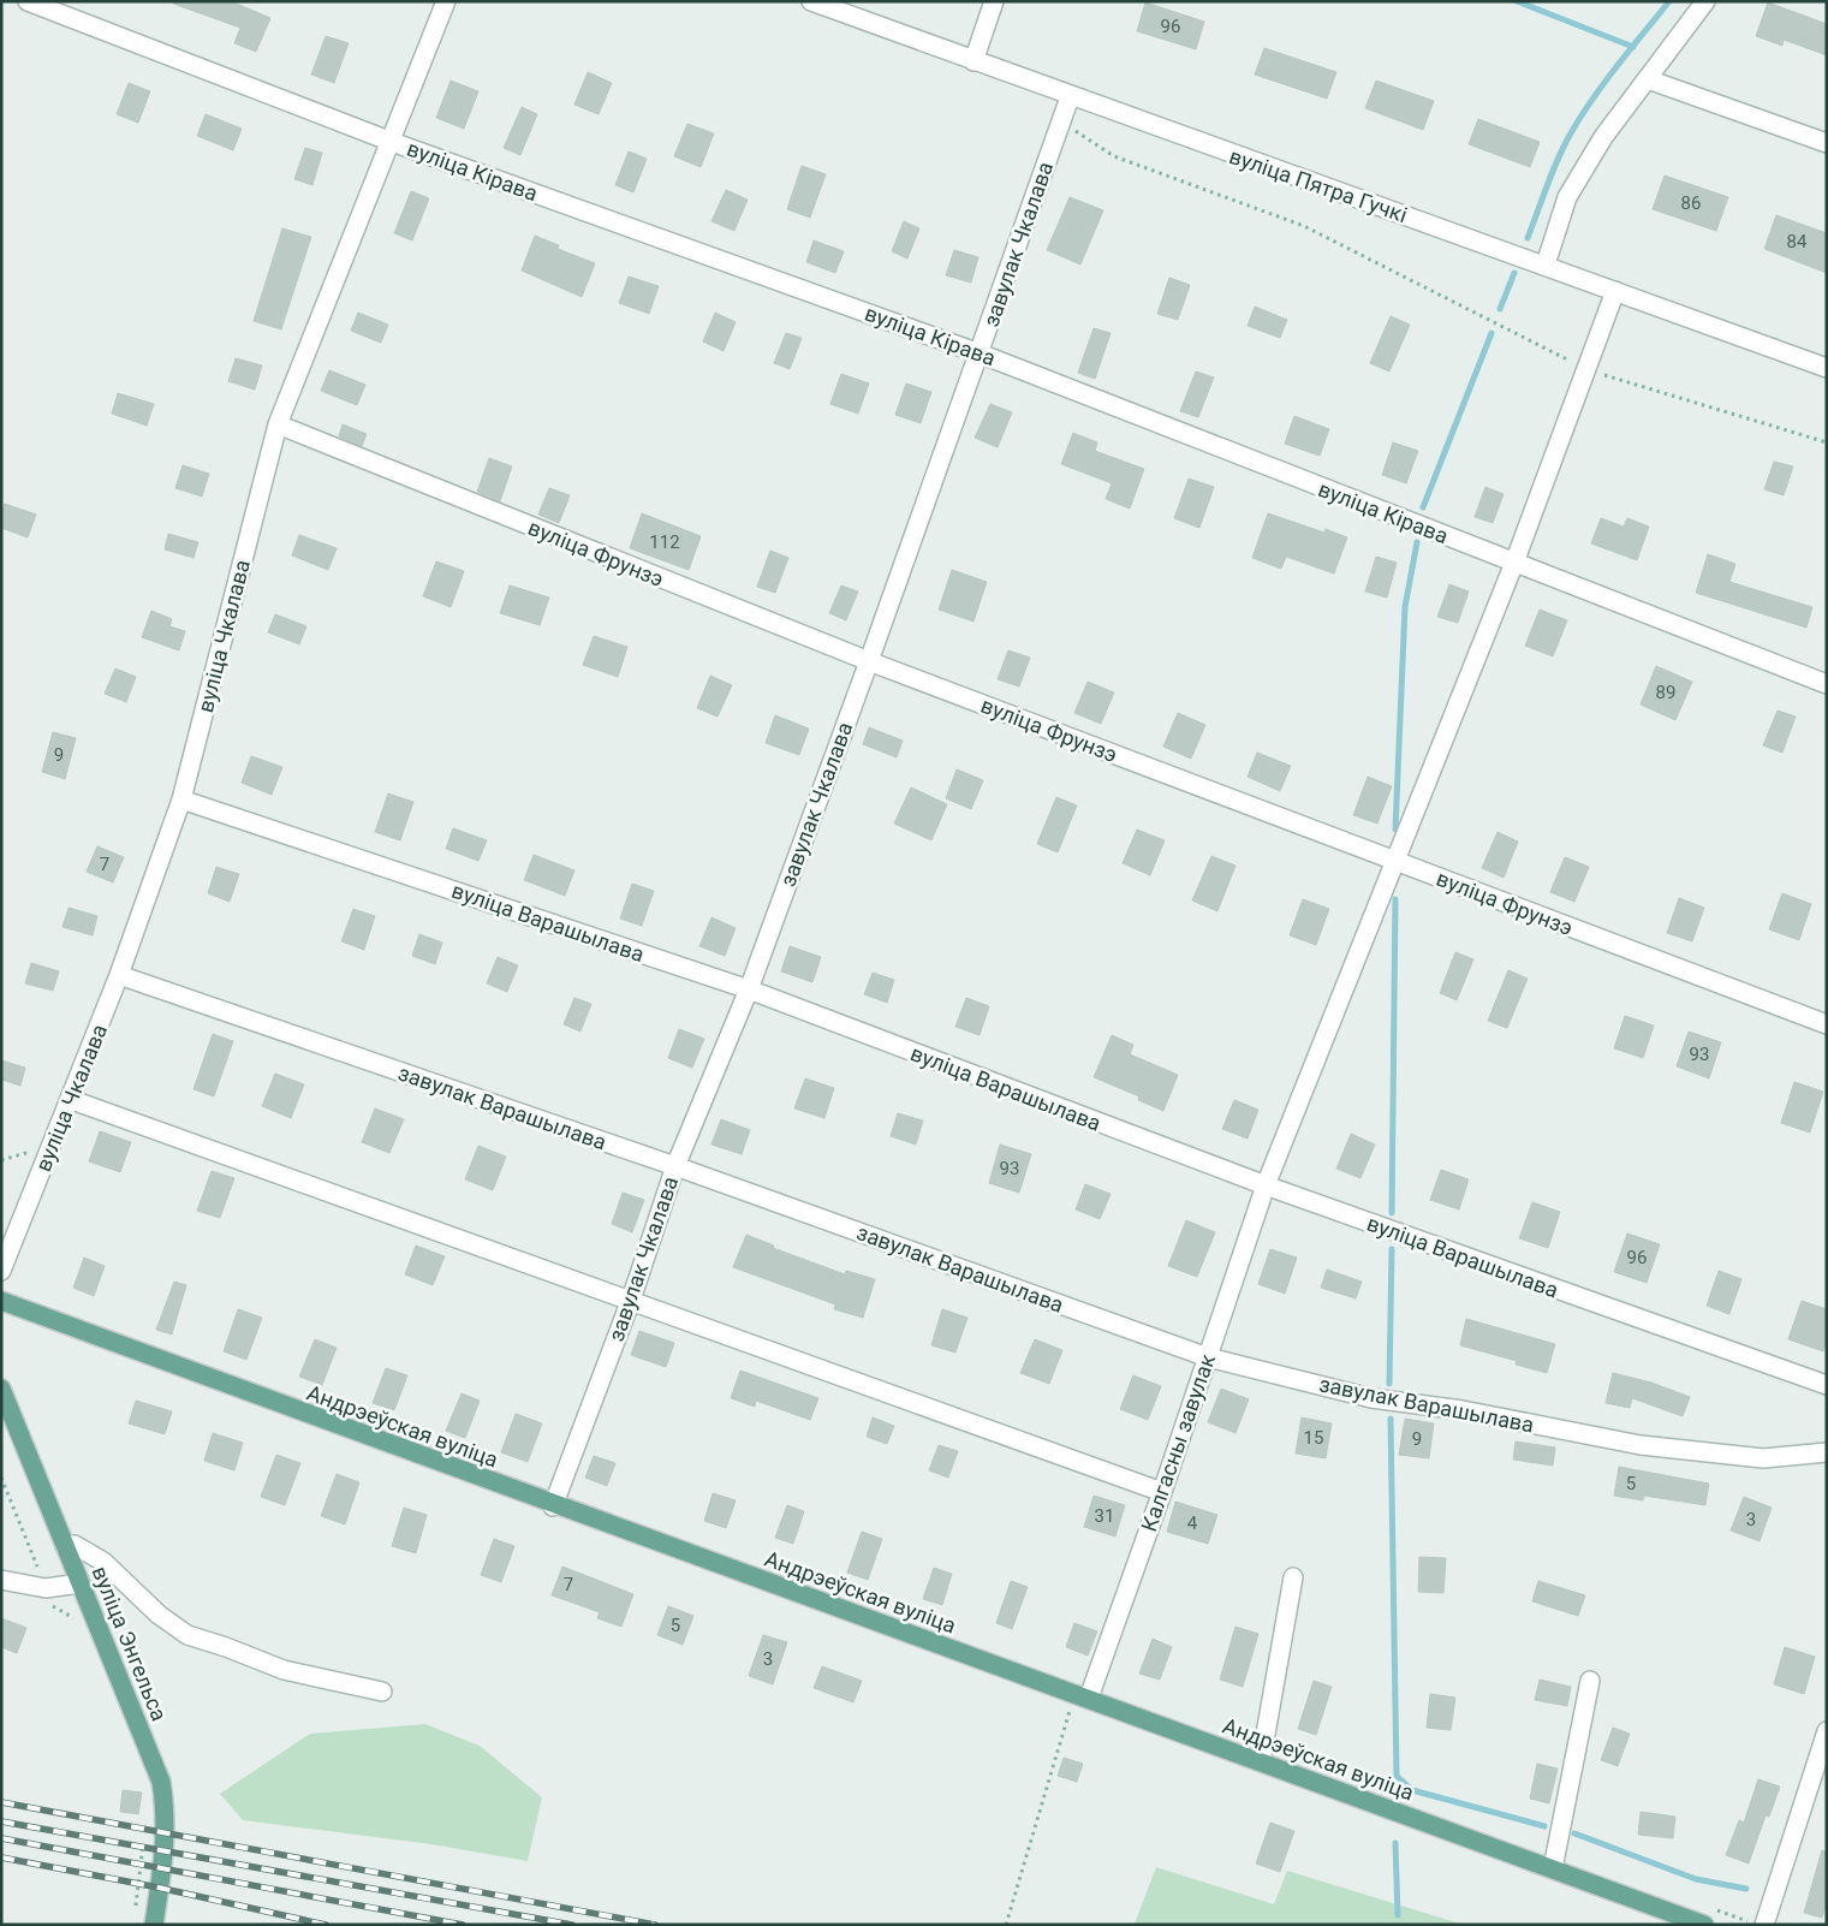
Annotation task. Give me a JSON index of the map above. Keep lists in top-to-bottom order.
{
  "streets": {
    "main road": ["Андрэеўская вуліца", "вуліца Энгельса"],
    "street": [
      "вуліца Кірава",
      "вуліца Пятра Гучкі",
      "завулак Чкалава",
      "вуліца Фрунзэ",
      "вуліца Чкалава",
      "вуліца Варашылава",
      "завулак Варашылава",
      "Калгасны завулак"
    ]
  },
  "crossings": [
    ["вуліца Кірава", "завулак Чкалава"],
    ["вуліца Кірава", "вуліца Чкалава"],
    ["вуліца Кірава", "Калгасны завулак"],
    ["вуліца Пятра Гучкі", "завулак Чкалава"],
    ["вуліца Пятра Гучкі", "Калгасны завулак"],
    ["завулак Чкалава", "вуліца Фрунзэ"],
    ["завулак Чкалава", "вуліца Варашылава"],
    ["завулак Чкалава", "завулак Варашылава"],
    ["завулак Чкалава", "Андрэеўская вуліца"],
    ["вуліца Фрунзэ", "вуліца Чкалава"],
    ["вуліца Фрунзэ", "Калгасны завулак"],
    ["вуліца Чкалава", "вуліца Варашылава"],
    ["вуліца Чкалава", "завулак Варашылава"],
    ["вуліца Варашылава", "Калгасны завулак"],
    ["завулак Варашылава", "Калгасны завулак"],
    ["Андрэеўская вуліца", "Калгасны завулак"]
  ],
  "house_numbers": [
    "96",
    "86",
    "84",
    "112",
    "89",
    "9",
    "7",
    "93",
    "93",
    "96",
    "15",
    "9",
    "5",
    "31",
    "3",
    "4",
    "7",
    "5",
    "3"
  ]
}
